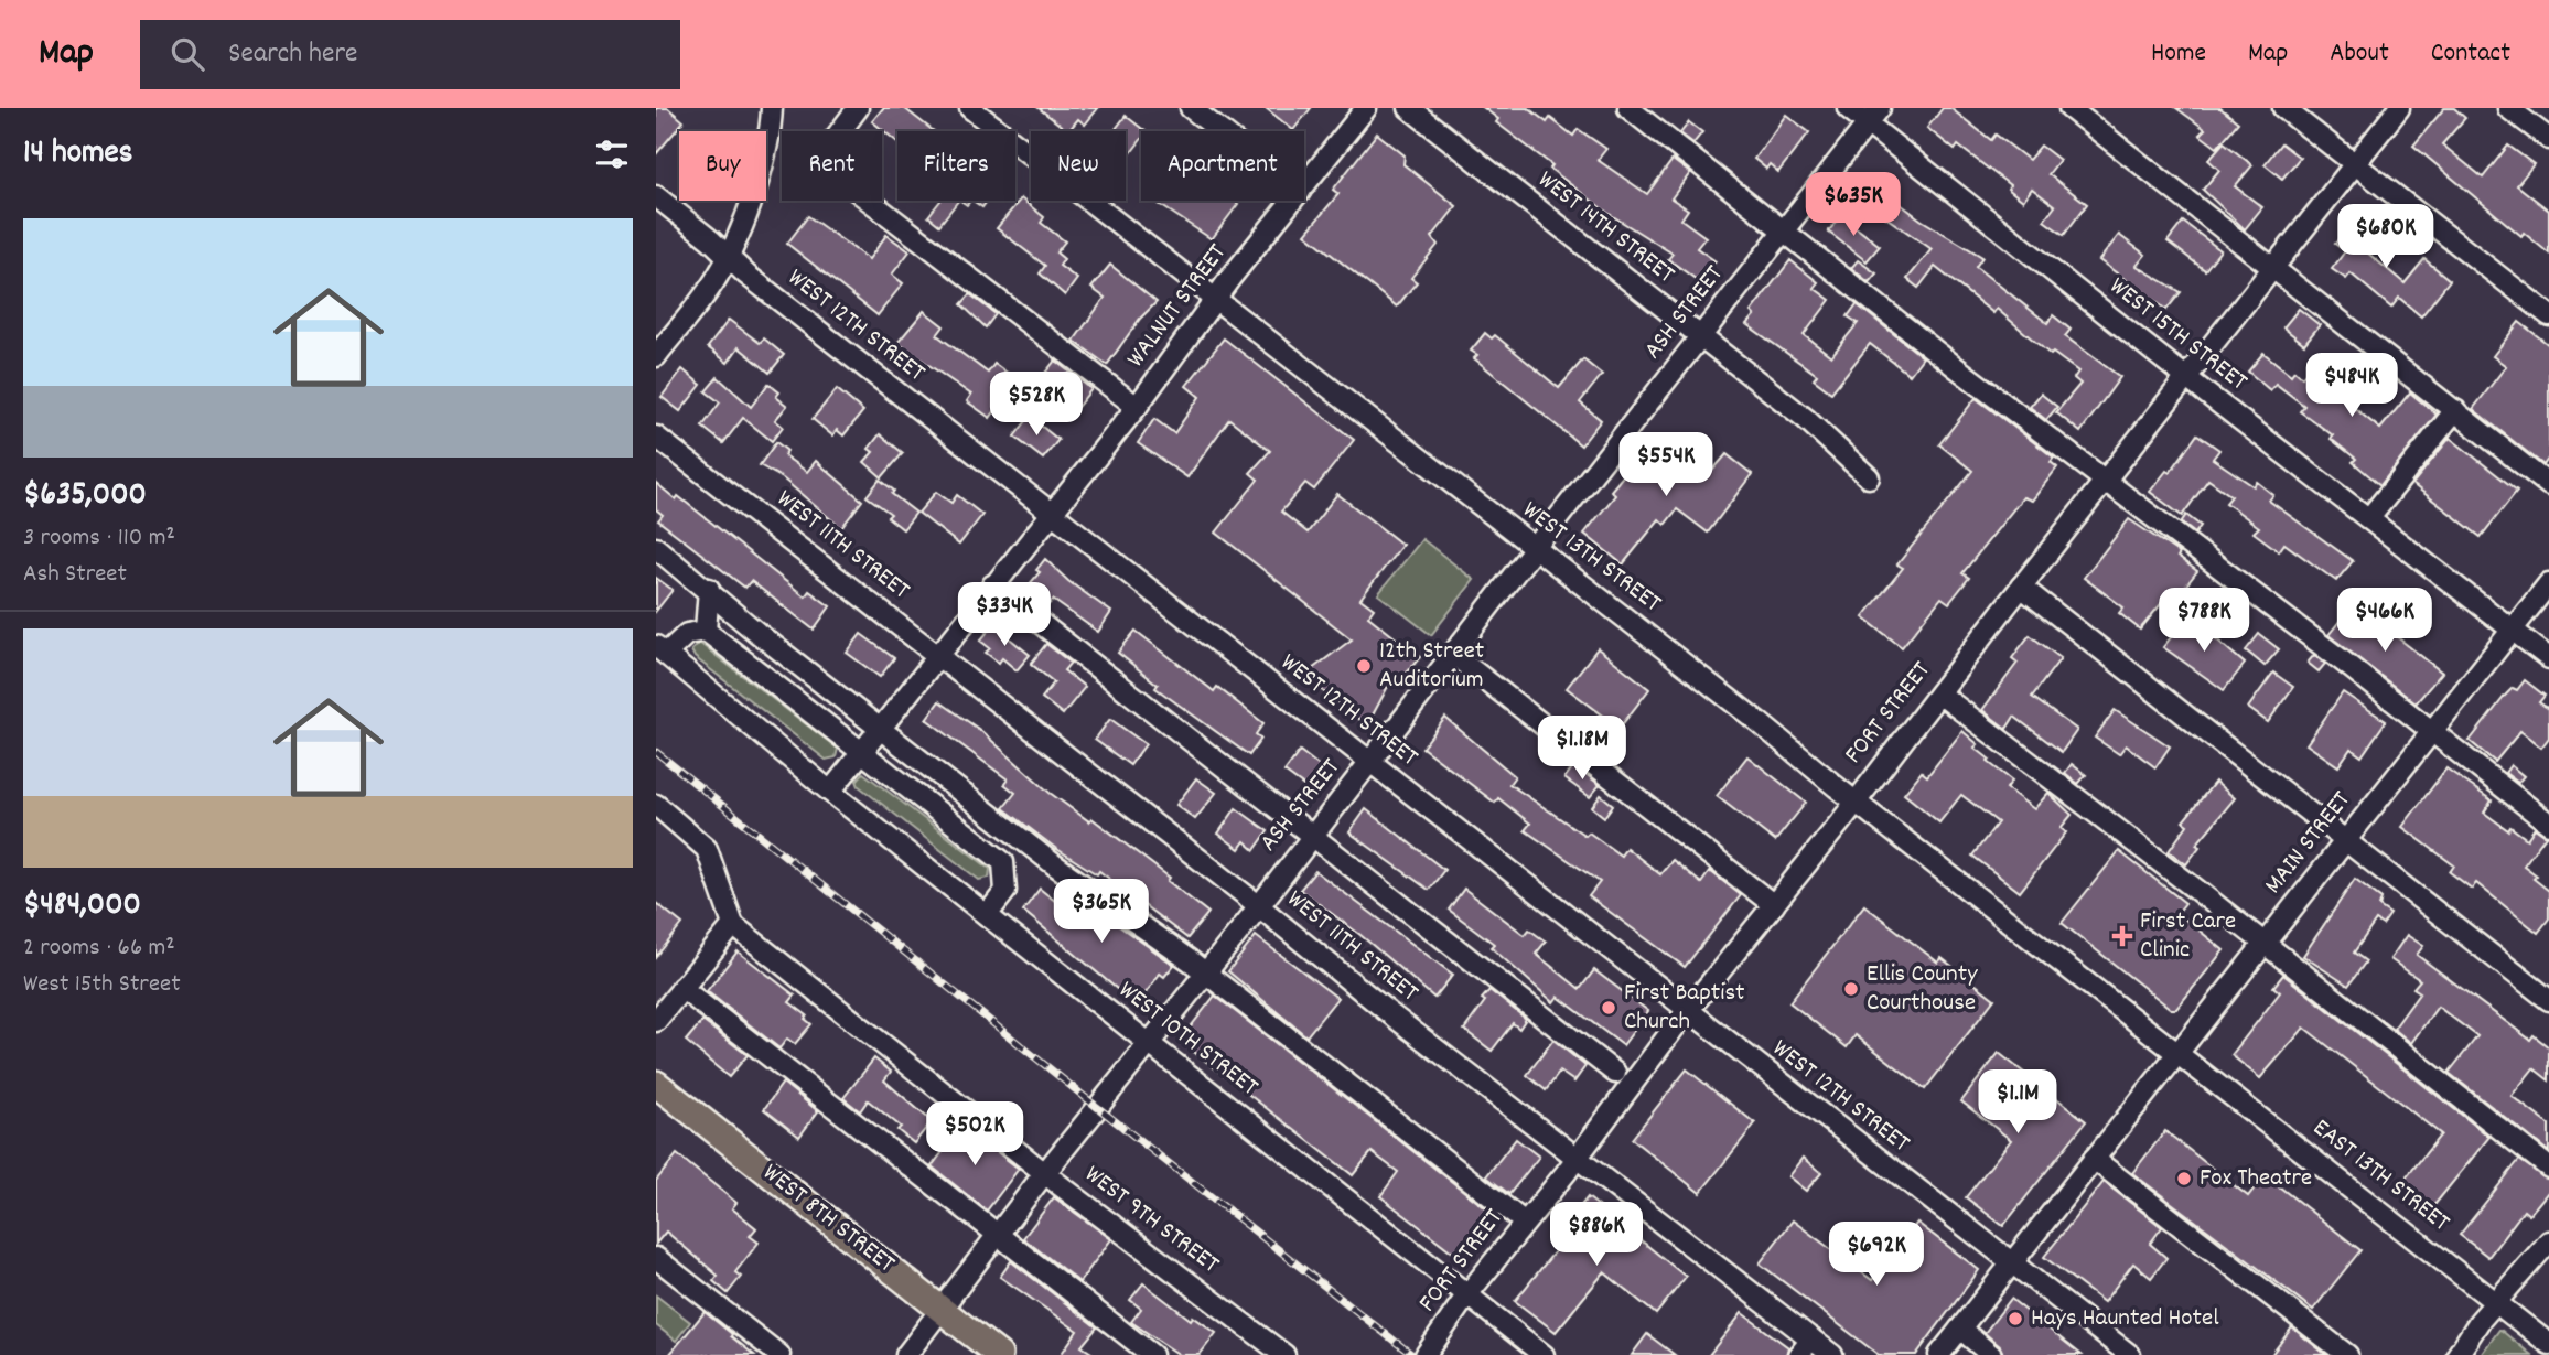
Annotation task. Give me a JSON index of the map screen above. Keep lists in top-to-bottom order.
{
  "streets": {
    "main road": ["WEST 8TH STREET"],
    "street": [
      "WEST 14TH STREET",
      "WALNUT STREET",
      "ASH STREET",
      "WEST 12TH STREET",
      "WEST 15TH STREET",
      "WEST 11TH STREET",
      "WEST 13TH STREET",
      "FORT STREET",
      "MAIN STREET",
      "WEST 10TH STREET",
      "EAST 13TH STREET",
      "WEST 9TH STREET"
    ]
  },
  "crossings": [
    ["WEST 14TH STREET", "ASH STREET"],
    ["WALNUT STREET", "WEST 12TH STREET"],
    ["WALNUT STREET", "WEST 11TH STREET"],
    ["WALNUT STREET", "WEST 13TH STREET"],
    ["WALNUT STREET", "WEST 10TH STREET"],
    ["ASH STREET", "WEST 12TH STREET"],
    ["ASH STREET", "WEST 15TH STREET"],
    ["ASH STREET", "WEST 11TH STREET"],
    ["ASH STREET", "WEST 13TH STREET"],
    ["ASH STREET", "WEST 10TH STREET"],
    ["ASH STREET", "WEST 8TH STREET"],
    ["ASH STREET", "WEST 9TH STREET"],
    ["WEST 12TH STREET", "FORT STREET"],
    ["WEST 12TH STREET", "MAIN STREET"],
    ["WEST 15TH STREET", "FORT STREET"],
    ["WEST 15TH STREET", "MAIN STREET"],
    ["WEST 11TH STREET", "FORT STREET"],
    ["WEST 13TH STREET", "FORT STREET"],
    ["WEST 13TH STREET", "MAIN STREET"],
    ["WEST 13TH STREET", "EAST 13TH STREET"],
    ["FORT STREET", "WEST 10TH STREET"],
    ["MAIN STREET", "EAST 13TH STREET"]
  ],
  "places": {
    "other": [
      "12th Street Auditorium",
      "Ellis County Courthouse",
      "First Baptist Church",
      "Fox Theatre",
      "Hays Haunted Hotel"
    ],
    "health": ["First Care Clinic"]
  },
  "page": {
    "header": "Map",
    "search": "Search here",
    "nav": [
      "Home",
      "Map",
      "About",
      "Contact"
    ],
    "heading": "14 homes",
    "chip": [
      "Buy",
      "Rent",
      "Filters",
      "New",
      "Apartment"
    ],
    "price": [
      "$635K",
      "$680K",
      "$484K",
      "$528K",
      "$554K",
      "$334K",
      "$788K",
      "$466K",
      "$1.18M",
      "$365K",
      "$1.1M",
      "$502K",
      "$886K",
      "$692K"
    ],
    "list": [
      {
        "name": "$635,000",
        "note": "3 rooms · 110 m² · Ash Street"
      },
      {
        "name": "$484,000",
        "note": "2 rooms · 66 m² · West 15th Street"
      }
    ]
  }
}
